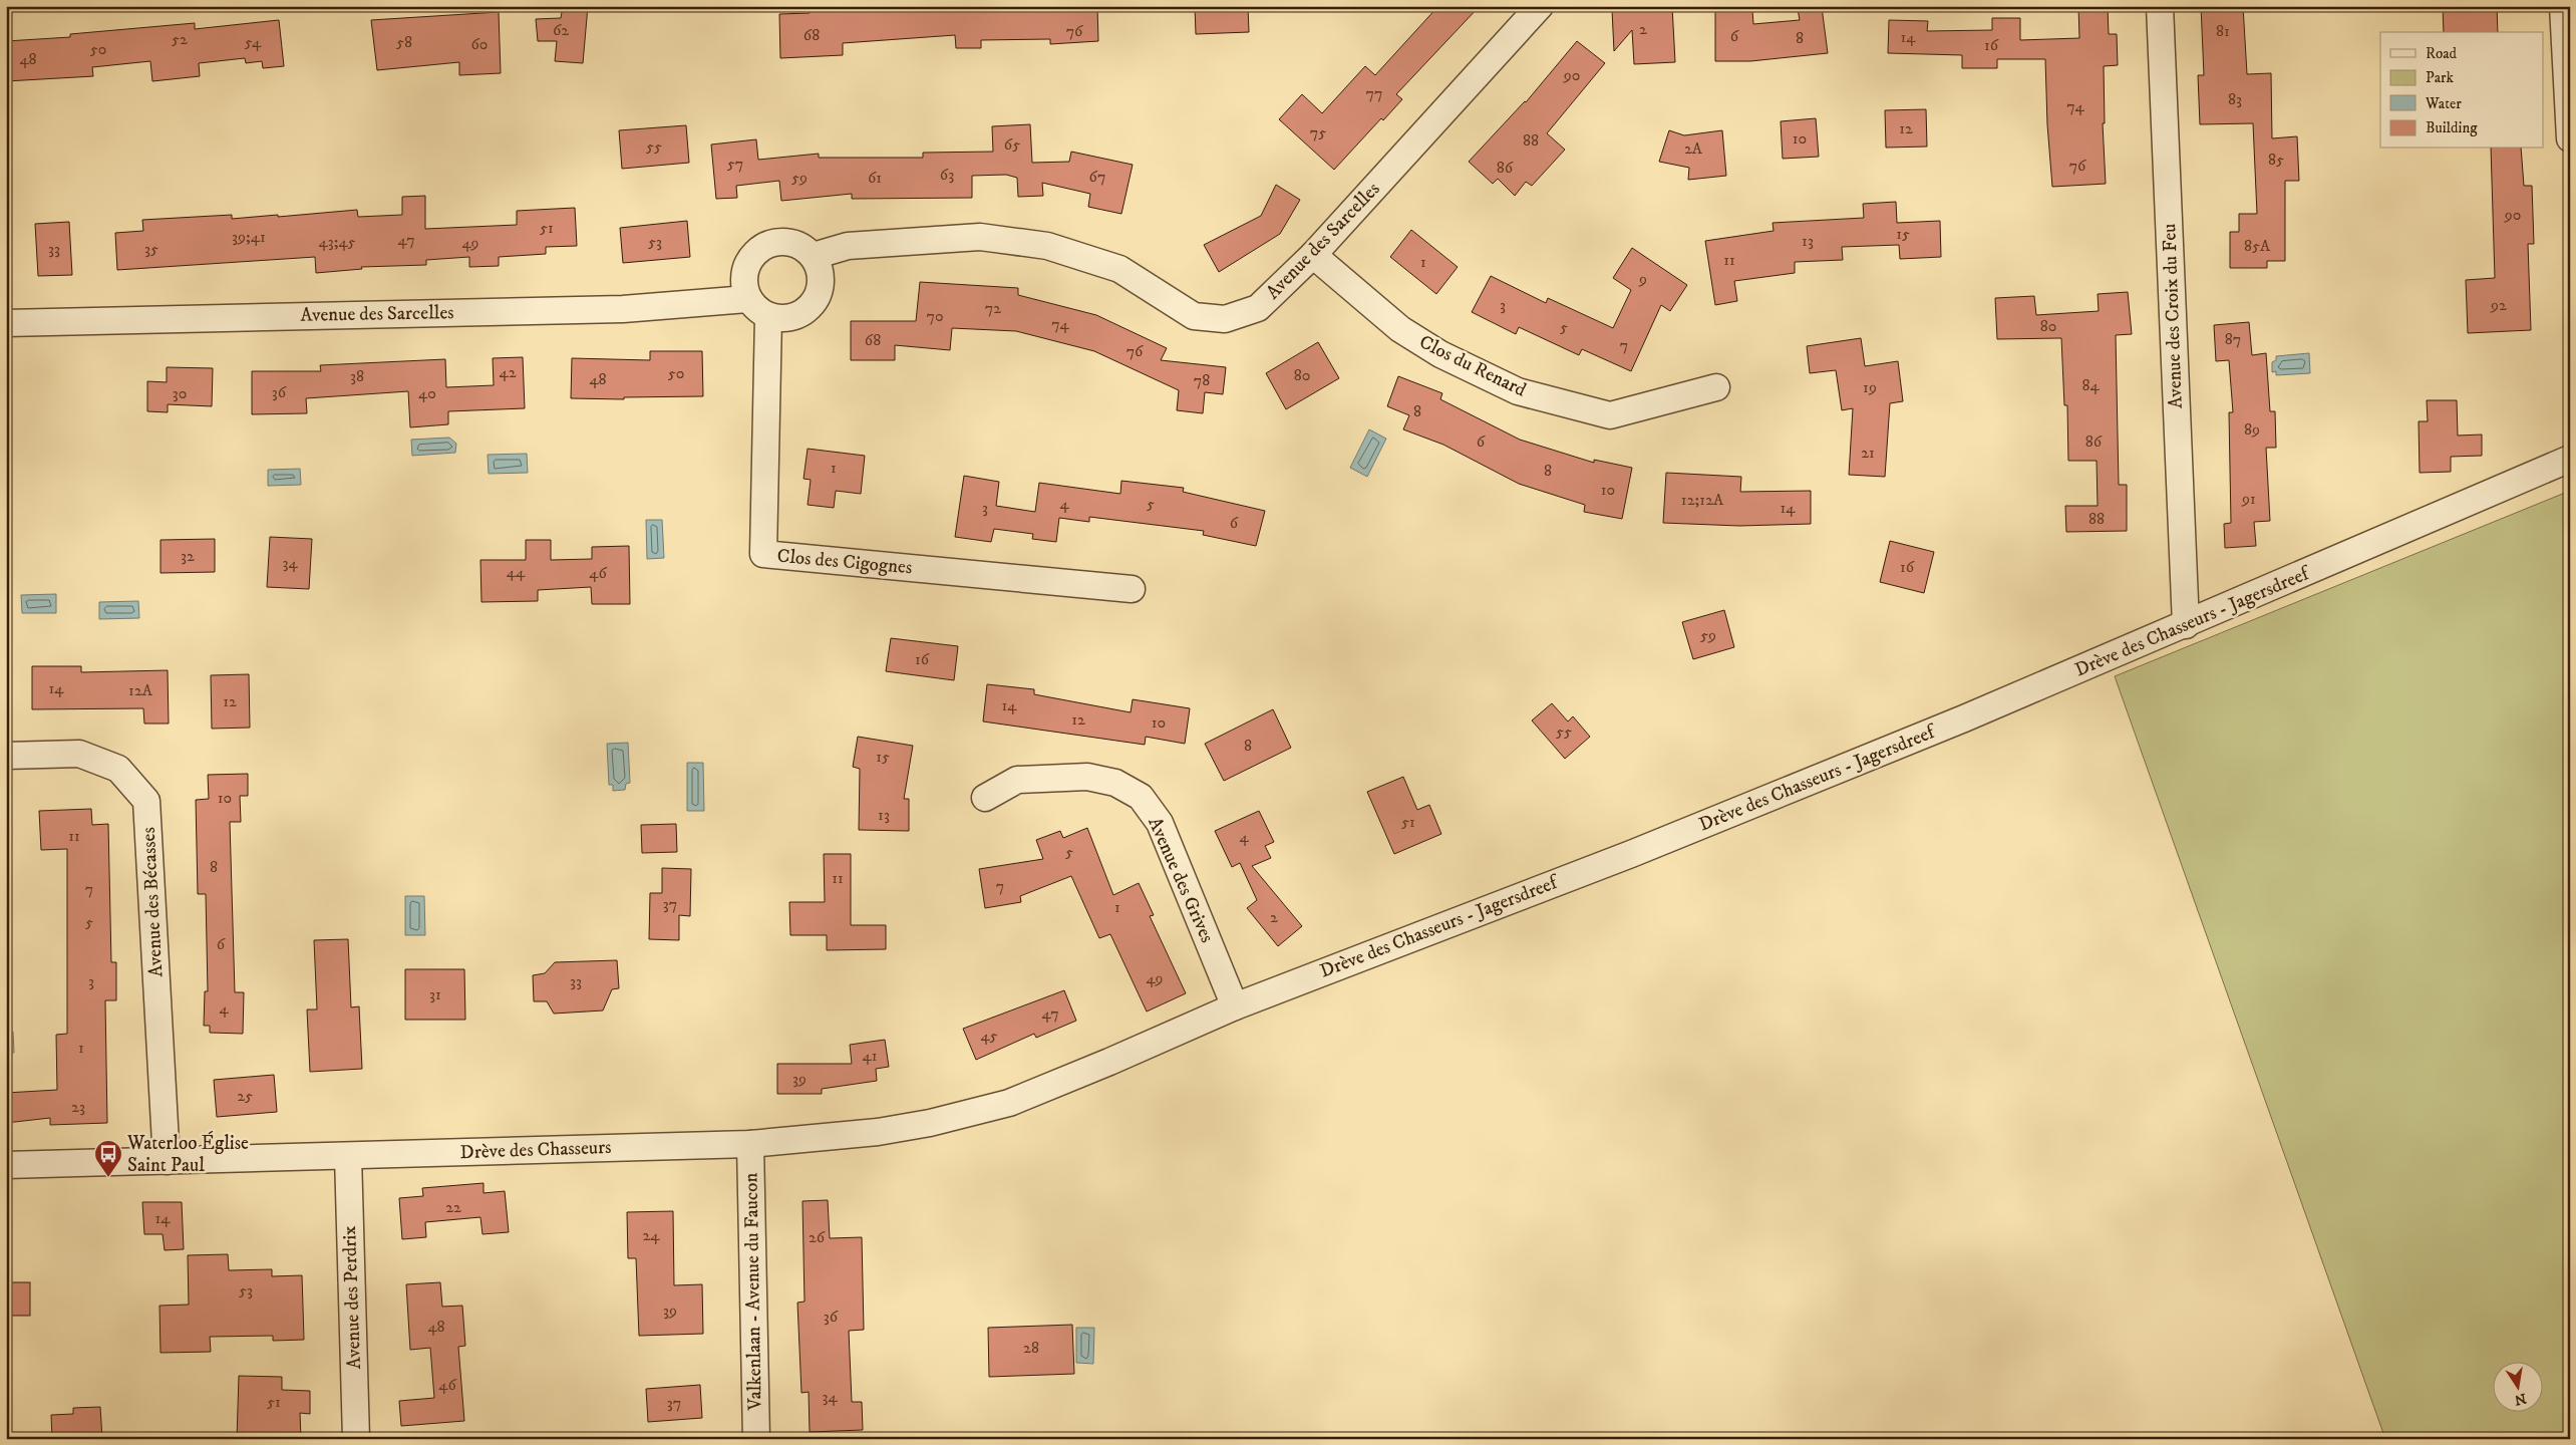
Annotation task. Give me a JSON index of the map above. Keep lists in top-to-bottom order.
{
  "streets": {
    "street": [
      "Avenue des Sarcelles",
      "Avenue des Croix du Feu",
      "Clos du Renard",
      "Clos des Cigognes",
      "Drève des Chasseurs - Jagersdreef",
      "Avenue des Grives",
      "Avenue des Bécasses",
      "Drève des Chasseurs",
      "Valkenlaan - Avenue du Faucon",
      "Avenue des Perdrix"
    ]
  },
  "crossings": [
    ["Avenue des Sarcelles", "Clos du Renard"],
    ["Avenue des Sarcelles", "Clos des Cigognes"],
    ["Avenue des Croix du Feu", "Drève des Chasseurs - Jagersdreef"],
    ["Drève des Chasseurs - Jagersdreef", "Avenue des Grives"],
    ["Drève des Chasseurs - Jagersdreef", "Drève des Chasseurs"],
    ["Avenue des Bécasses", "Drève des Chasseurs"],
    ["Drève des Chasseurs", "Valkenlaan - Avenue du Faucon"],
    ["Drève des Chasseurs", "Avenue des Perdrix"]
  ],
  "places": {
    "bus stop": ["Waterloo Église Saint Paul"]
  },
  "house_numbers": [
    "2",
    "62",
    "76",
    "81",
    "68",
    "6",
    "14",
    "8",
    "52",
    "54",
    "58",
    "60",
    "16",
    "50",
    "48",
    "90",
    "77",
    "83",
    "74",
    "12",
    "75",
    "10",
    "88",
    "65",
    "55",
    "2A",
    "85",
    "57",
    "76",
    "86",
    "63",
    "67",
    "59",
    "61",
    "90",
    "51",
    "15",
    "39;41",
    "47",
    "13",
    "43;45",
    "53",
    "49",
    "85A",
    "33",
    "35",
    "11",
    "1",
    "9",
    "3",
    "92",
    "72",
    "70",
    "74",
    "80",
    "5",
    "87",
    "68",
    "7",
    "76",
    "42",
    "50",
    "80",
    "38",
    "48",
    "78",
    "84",
    "19",
    "36",
    "30",
    "40",
    "8",
    "89",
    "6",
    "86",
    "21",
    "1",
    "8",
    "10",
    "91",
    "12;12A",
    "4",
    "5",
    "3",
    "14",
    "88",
    "6",
    "32",
    "34",
    "16",
    "44",
    "46",
    "59",
    "16",
    "14",
    "12A",
    "12",
    "14",
    "12",
    "10",
    "55",
    "8",
    "15",
    "10",
    "13",
    "51",
    "11",
    "4",
    "5",
    "8",
    "11",
    "7",
    "7",
    "37",
    "1",
    "2",
    "5",
    "6",
    "49",
    "3",
    "33",
    "31",
    "4",
    "47",
    "45",
    "1",
    "41",
    "39",
    "25",
    "23",
    "22",
    "14",
    "24",
    "26",
    "53",
    "39",
    "36",
    "48",
    "28",
    "46",
    "34",
    "51",
    "37"
  ],
  "legend": [
    "Road",
    "Park",
    "Water",
    "Building"
  ],
  "north": "bottom"
}
